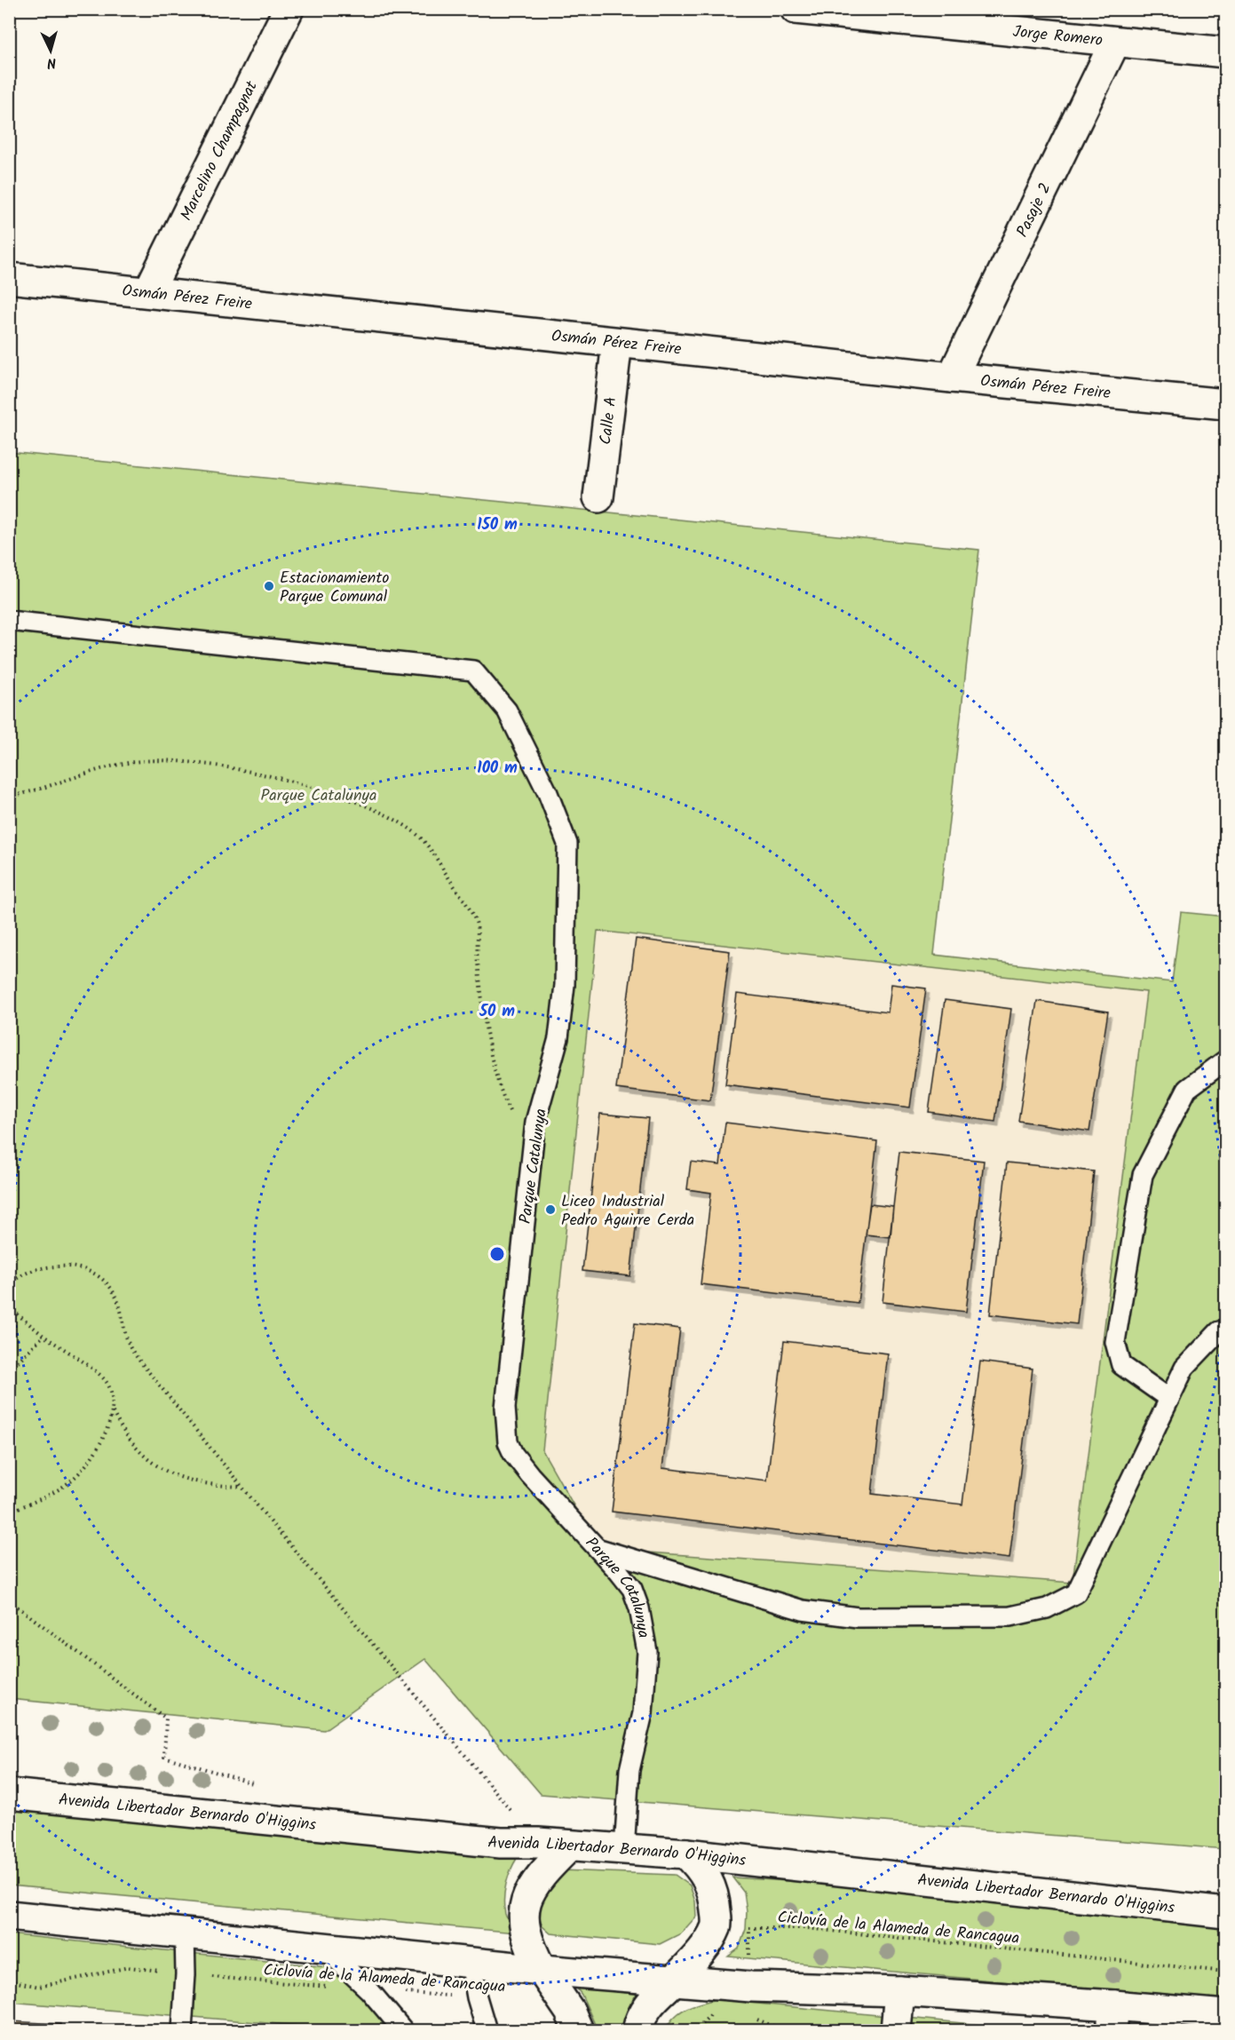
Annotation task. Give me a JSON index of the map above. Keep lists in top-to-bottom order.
{
  "streets": {
    "main road": [
      "Jorge Romero",
      "Marcelino Champagnat",
      "Pasaje 2",
      "Osmán Pérez Freire",
      "Calle A",
      "Avenida Libertador Bernardo O'Higgins"
    ],
    "lane": ["Parque Catalunya"],
    "path": ["Ciclovía de la Alameda de Rancagua"]
  },
  "crossings": [
    ["Jorge Romero", "Pasaje 2"],
    ["Marcelino Champagnat", "Osmán Pérez Freire"],
    ["Pasaje 2", "Osmán Pérez Freire"],
    ["Osmán Pérez Freire", "Calle A"],
    ["Parque Catalunya", "Avenida Libertador Bernardo O'Higgins"]
  ],
  "parks": ["Parque Catalunya"],
  "places": ["Estacionamiento Parque Comunal", "Liceo Industrial Pedro Aguirre Cerda"],
  "north": "bottom",
  "rings": ["150 m", "100 m", "50 m"]
}
